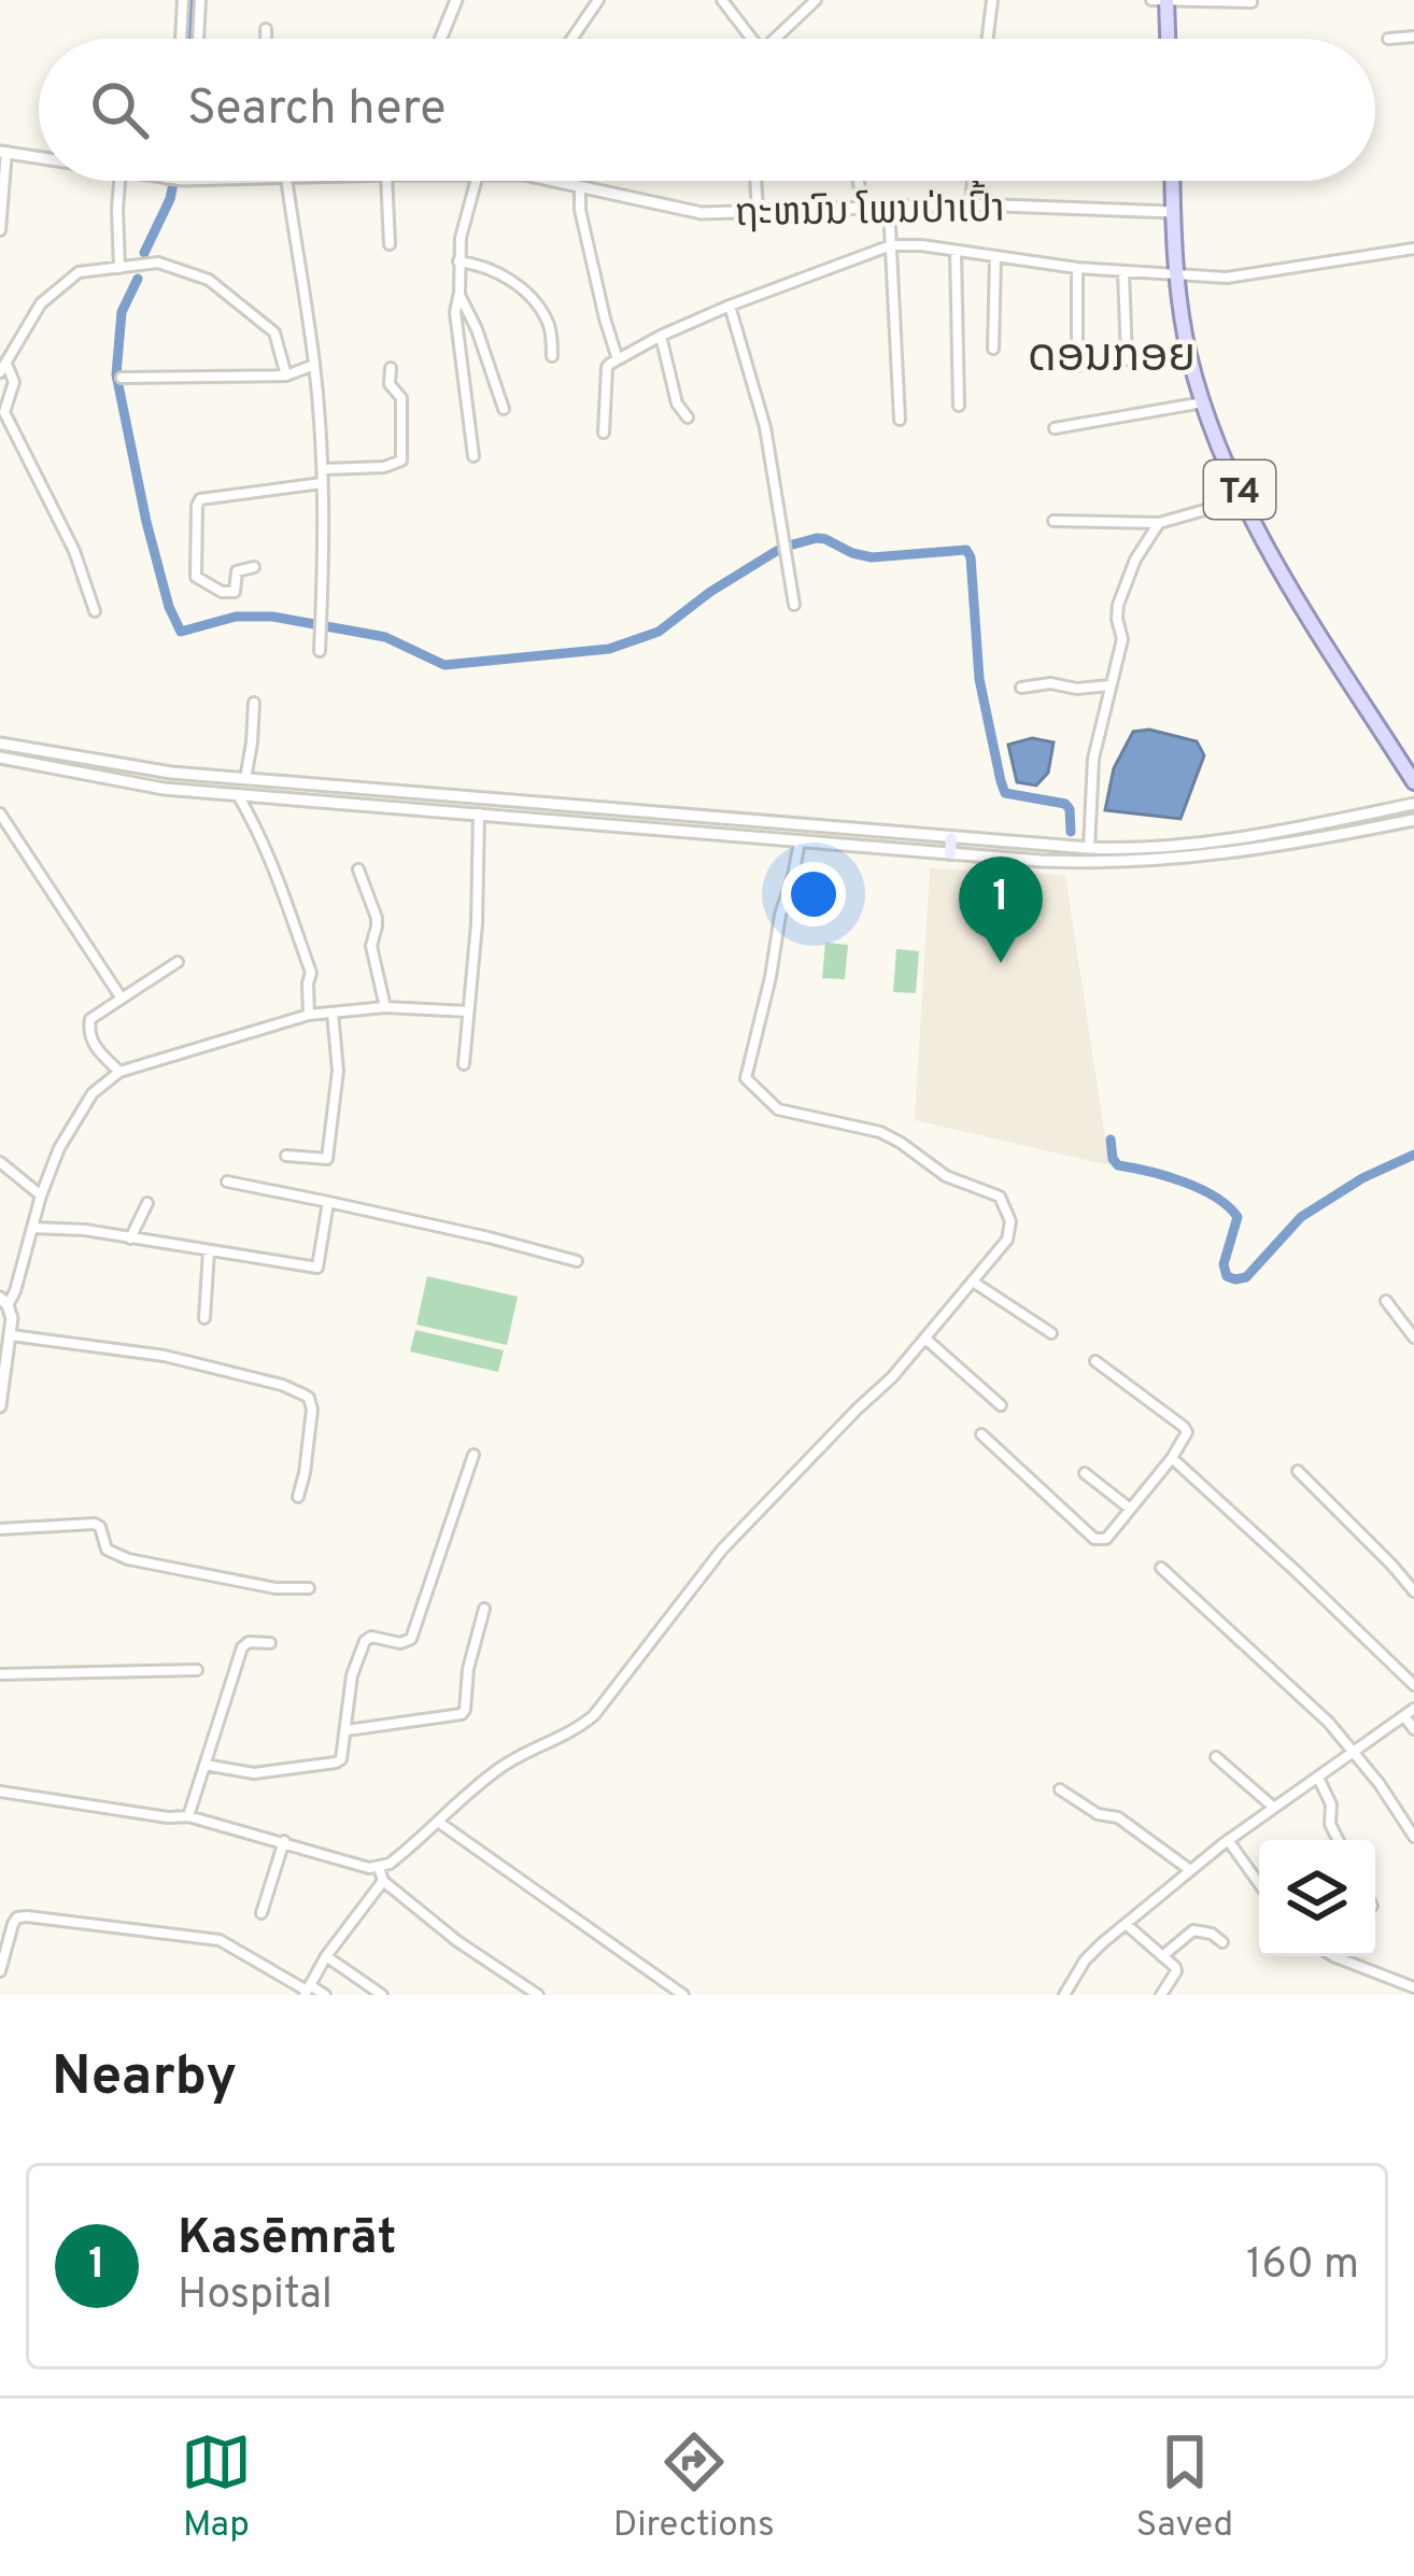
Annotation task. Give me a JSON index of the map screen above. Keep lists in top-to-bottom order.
{
  "streets": {
    "main road": ["T4"],
    "street": ["ຖະຫນົນ ໂພນປ່າເປົ້າ"]
  },
  "crossings": [
    ["ຖະຫນົນ ໂພນປ່າເປົ້າ", "T4"]
  ],
  "districts": ["ດອນກອຍ"],
  "page": {
    "search": "Search here",
    "pins": "1",
    "heading": "Nearby",
    "list": [
      {
        "mark": "1",
        "name": "Kasēmrāt",
        "note": "Hospital",
        "value": "160 m"
      }
    ],
    "nav": ["Map", "Directions", "Saved"]
  }
}
